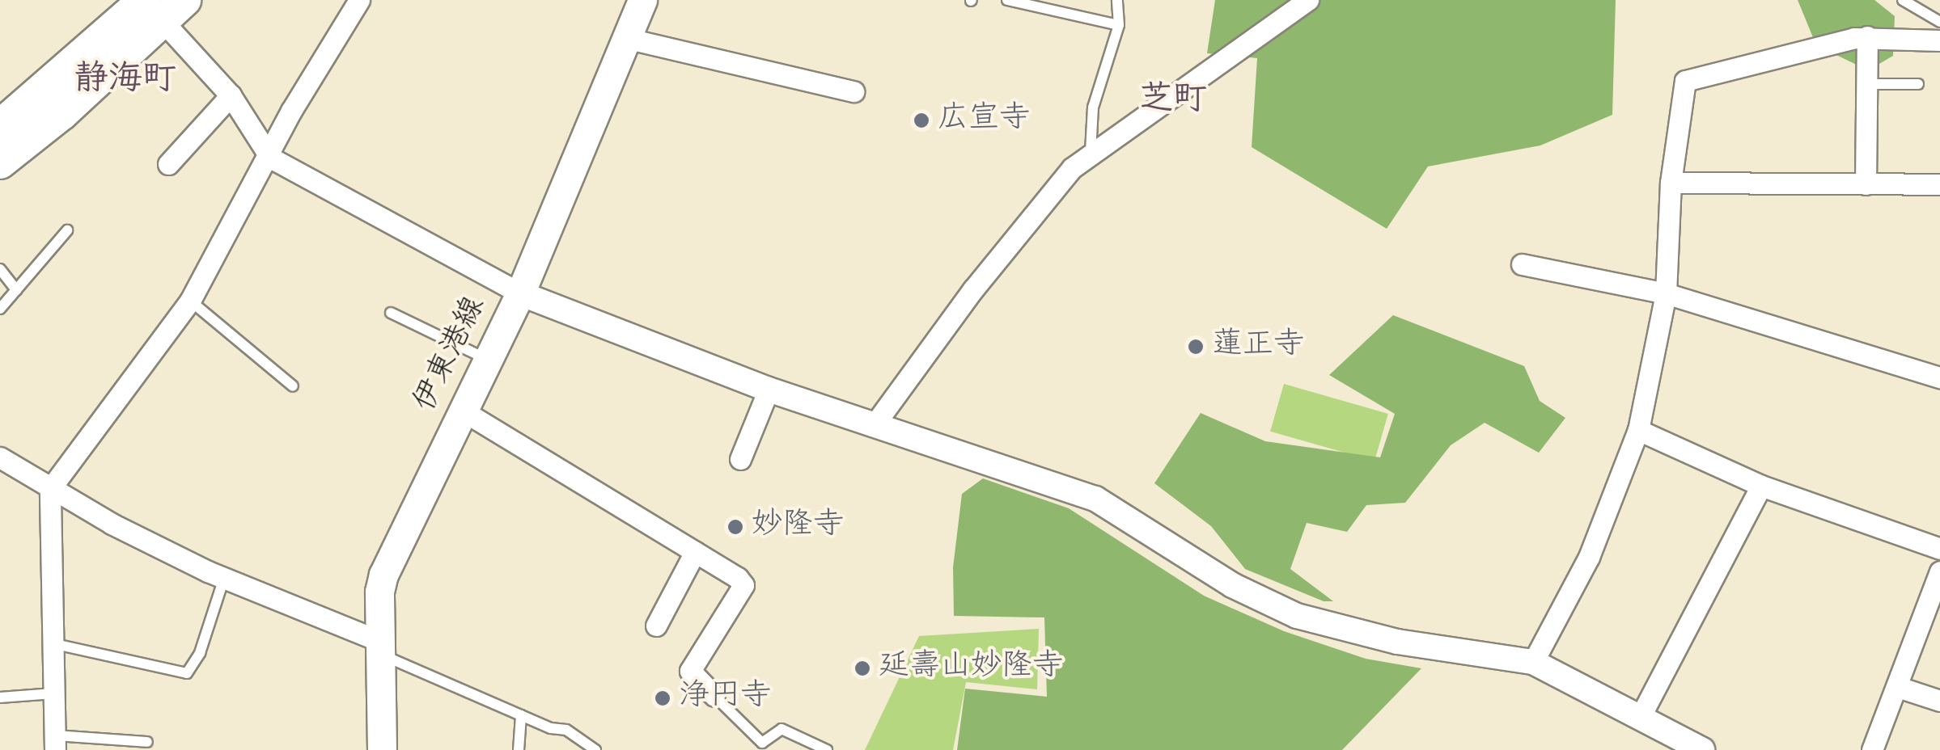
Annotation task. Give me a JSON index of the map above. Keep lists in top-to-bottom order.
{
  "streets": {
    "main road": ["伊東港線"]
  },
  "districts": ["静海町", "芝町"],
  "places": [
    "広宣寺",
    "蓮正寺",
    "妙隆寺",
    "延壽山妙隆寺",
    "浄円寺"
  ]
}
